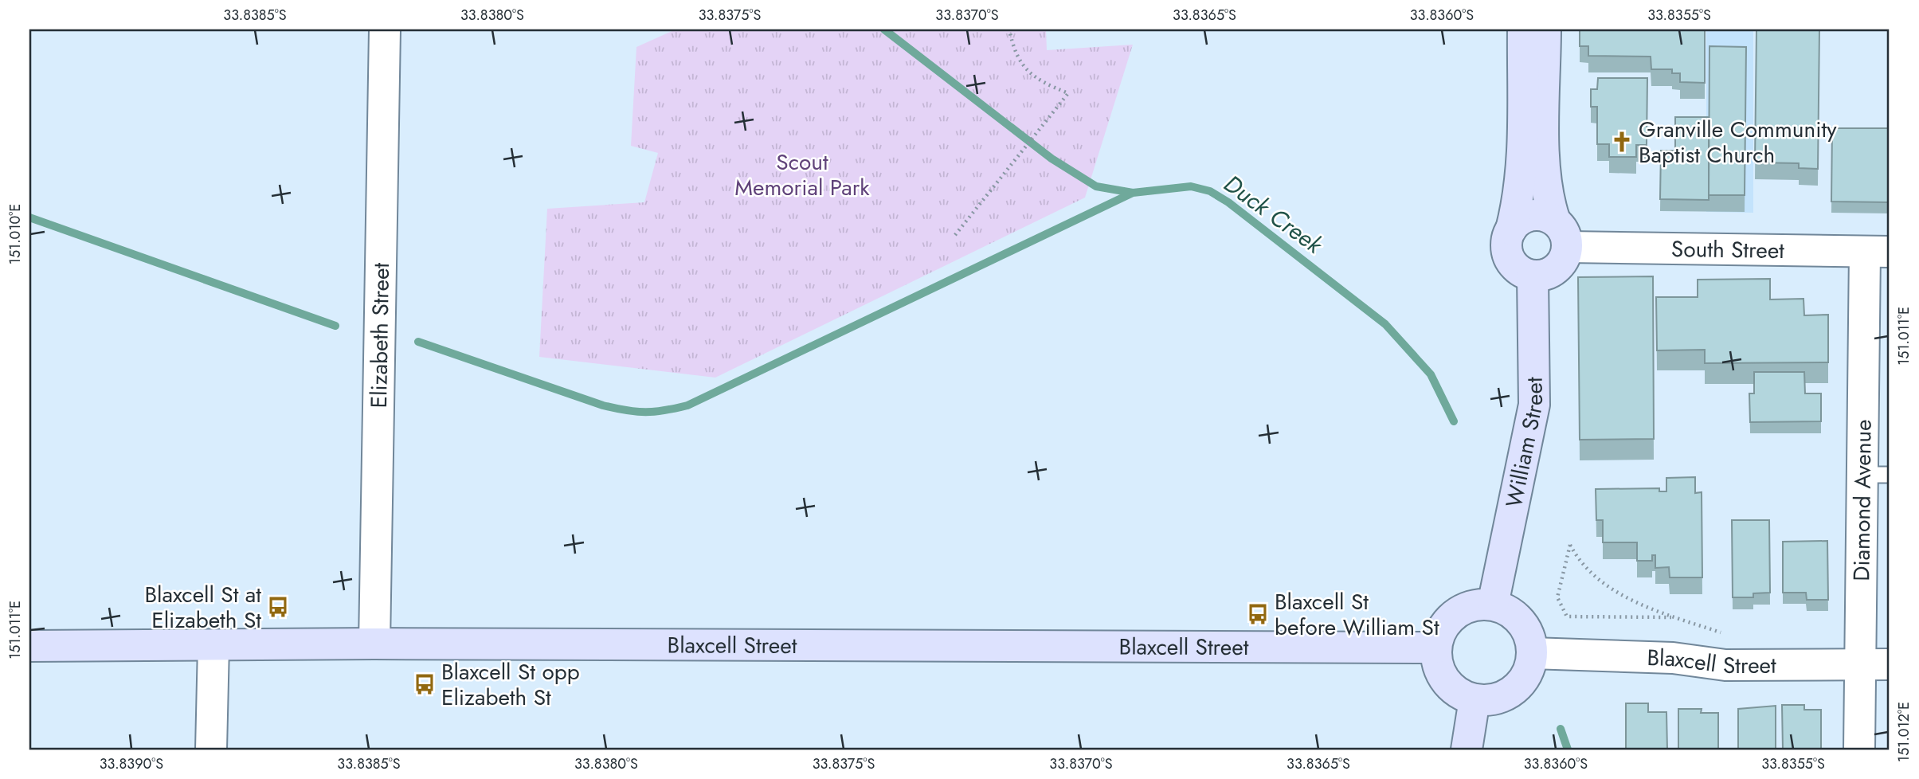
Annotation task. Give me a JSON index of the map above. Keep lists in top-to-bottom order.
{
  "streets": {
    "street": [
      "South Street",
      "Elizabeth Street",
      "William Street",
      "Diamond Avenue",
      "Blaxcell Street"
    ]
  },
  "crossings": [
    ["South Street", "William Street"],
    ["South Street", "Diamond Avenue"],
    ["Elizabeth Street", "Blaxcell Street"],
    ["William Street", "Blaxcell Street"],
    ["Diamond Avenue", "Blaxcell Street"]
  ],
  "water": ["Duck Creek"],
  "parks": ["Scout Memorial Park"],
  "places": {
    "church": ["Granville Community Baptist Church"],
    "bus stop": ["Blaxcell St at Elizabeth St", "Blaxcell St before William St", "Blaxcell St opp Elizabeth St"]
  },
  "coordinates": [
    "33.8385°S",
    "33.8380°S",
    "33.8375°S",
    "33.8370°S",
    "33.8365°S",
    "33.8360°S",
    "33.8355°S",
    "151.010°E",
    "151.011°E",
    "151.012°E",
    "33.8390°S"
  ]
}
